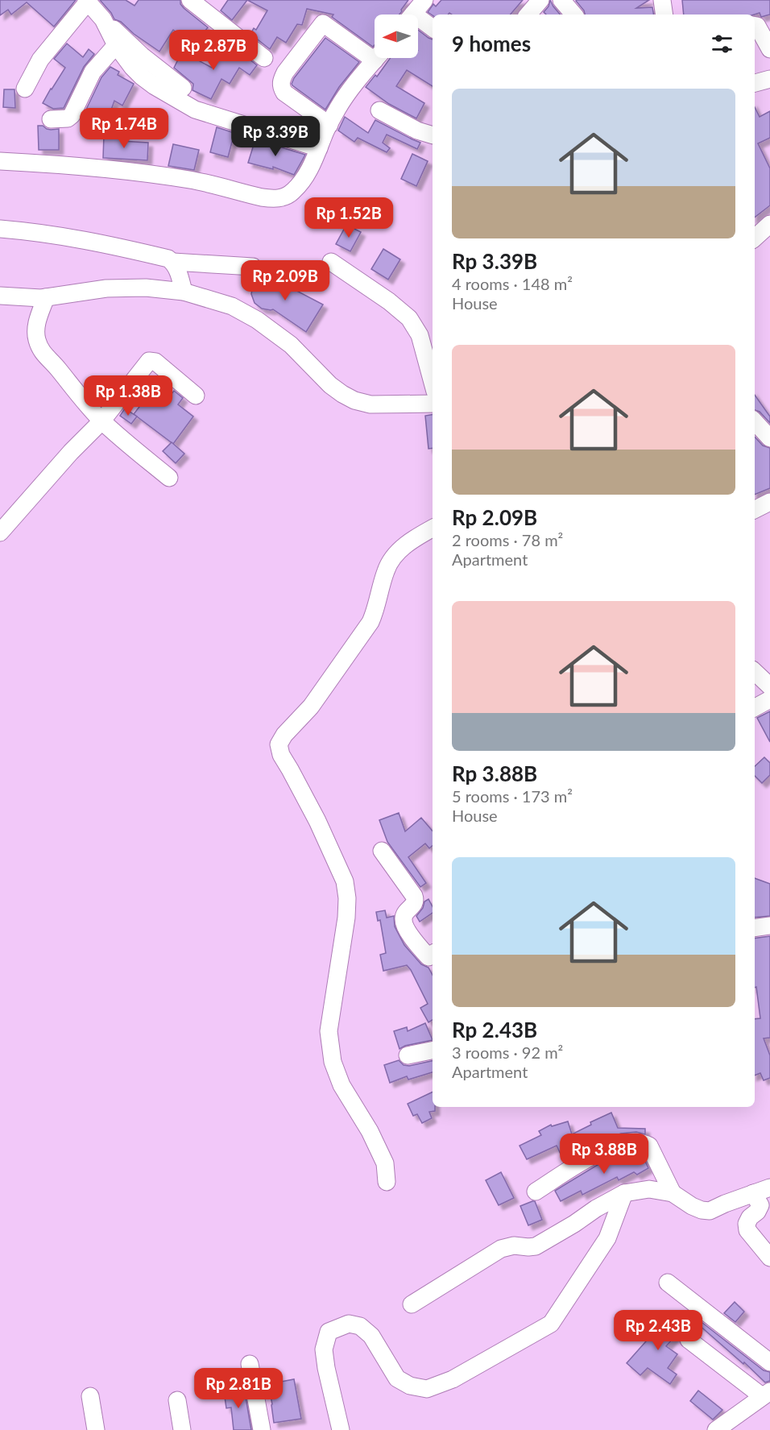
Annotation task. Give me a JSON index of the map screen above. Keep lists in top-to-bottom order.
{
  "north": "left",
  "page": {
    "heading": "9 homes",
    "price": [
      "Rp 2.87B",
      "Rp 1.74B",
      "Rp 3.39B",
      "Rp 1.52B",
      "Rp 2.09B",
      "Rp 1.38B",
      "Rp 3.88B",
      "Rp 2.43B",
      "Rp 2.81B"
    ],
    "list": [
      {
        "name": "Rp 3.39B",
        "note": "4 rooms · 148 m² · House"
      },
      {
        "name": "Rp 2.09B",
        "note": "2 rooms · 78 m² · Apartment"
      },
      {
        "name": "Rp 3.88B",
        "note": "5 rooms · 173 m² · House"
      },
      {
        "name": "Rp 2.43B",
        "note": "3 rooms · 92 m² · Apartment"
      }
    ]
  }
}
